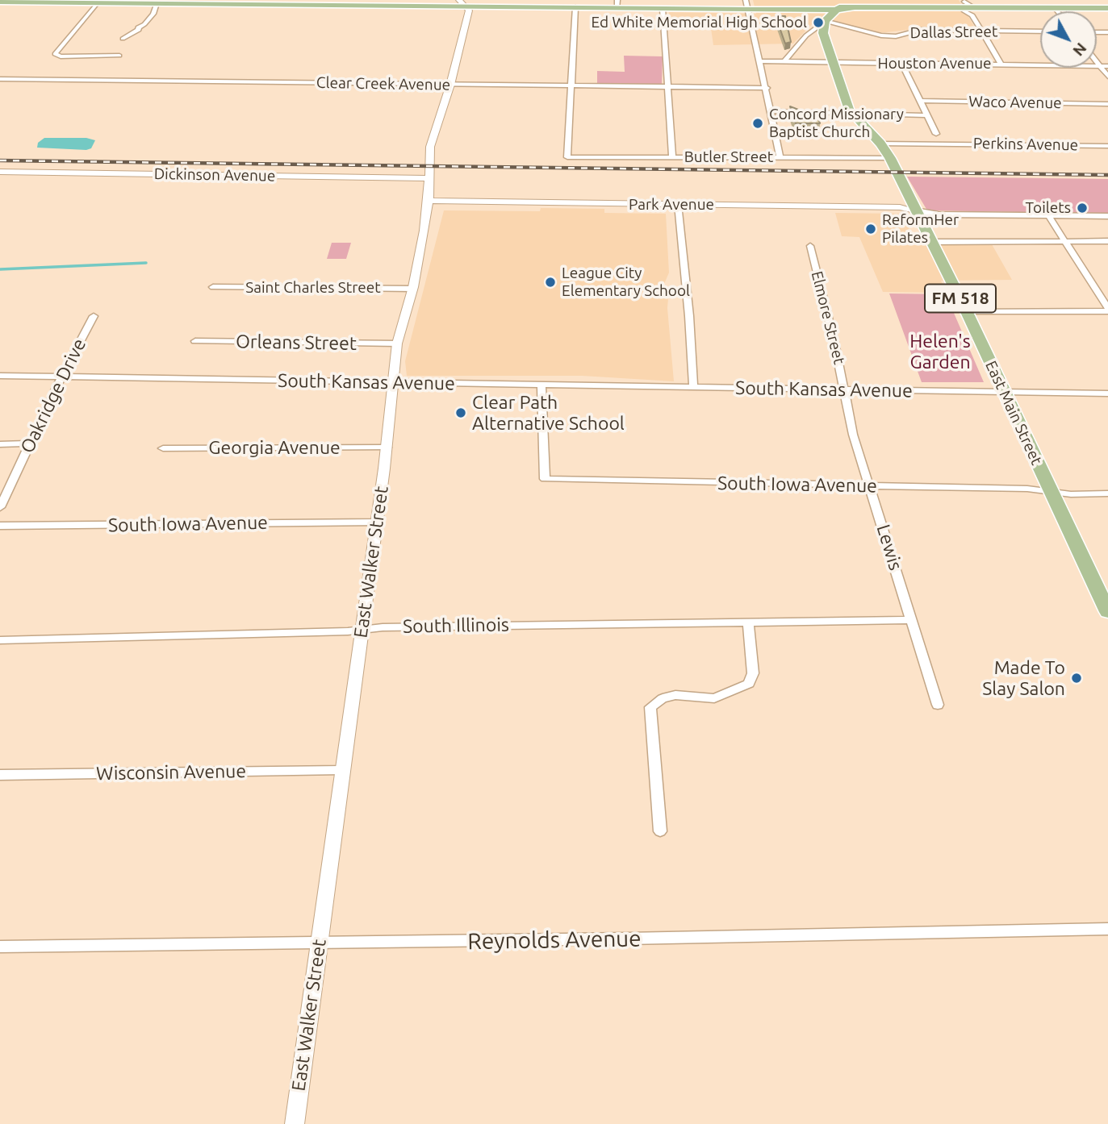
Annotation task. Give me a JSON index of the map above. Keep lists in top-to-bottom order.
{
  "streets": {
    "main road": ["FM 518", "East Main Street"],
    "street": [
      "Dallas Street",
      "Houston Avenue",
      "Clear Creek Avenue",
      "Waco Avenue",
      "Perkins Avenue",
      "Butler Street",
      "Dickinson Avenue",
      "Park Avenue",
      "Saint Charles Street",
      "Elmore Street",
      "Orleans Street",
      "South Kansas Avenue",
      "Oakridge Drive",
      "Georgia Avenue",
      "South Iowa Avenue",
      "Lewis",
      "East Walker Street",
      "South Illinois",
      "Wisconsin Avenue",
      "Reynolds Avenue"
    ]
  },
  "crossings": [
    ["Dallas Street", "East Main Street"],
    ["Houston Avenue", "East Main Street"],
    ["Clear Creek Avenue", "Butler Street"],
    ["Clear Creek Avenue", "East Walker Street"],
    ["Perkins Avenue", "East Main Street"],
    ["Butler Street", "East Main Street"],
    ["Dickinson Avenue", "East Walker Street"],
    ["Park Avenue", "East Main Street"],
    ["Park Avenue", "East Walker Street"],
    ["Saint Charles Street", "East Walker Street"],
    ["Elmore Street", "South Kansas Avenue"],
    ["Elmore Street", "Lewis"],
    ["Orleans Street", "East Walker Street"],
    ["South Kansas Avenue", "Oakridge Drive"],
    ["South Kansas Avenue", "East Main Street"],
    ["South Kansas Avenue", "South Iowa Avenue"],
    ["South Kansas Avenue", "Lewis"],
    ["South Kansas Avenue", "East Walker Street"],
    ["East Main Street", "South Iowa Avenue"],
    ["Georgia Avenue", "East Walker Street"],
    ["South Iowa Avenue", "Lewis"],
    ["South Iowa Avenue", "East Walker Street"],
    ["Lewis", "South Illinois"],
    ["East Walker Street", "South Illinois"],
    ["East Walker Street", "Wisconsin Avenue"],
    ["East Walker Street", "Reynolds Avenue"]
  ],
  "parks": ["Helen's Garden"],
  "places": [
    "Ed White Memorial High School",
    "Concord Missionary Baptist Church",
    "Toilets",
    "ReformHer Pilates",
    "League City Elementary School",
    "Clear Path Alternative School",
    "Made To Slay Salon"
  ],
  "north": "bottom right"
}
